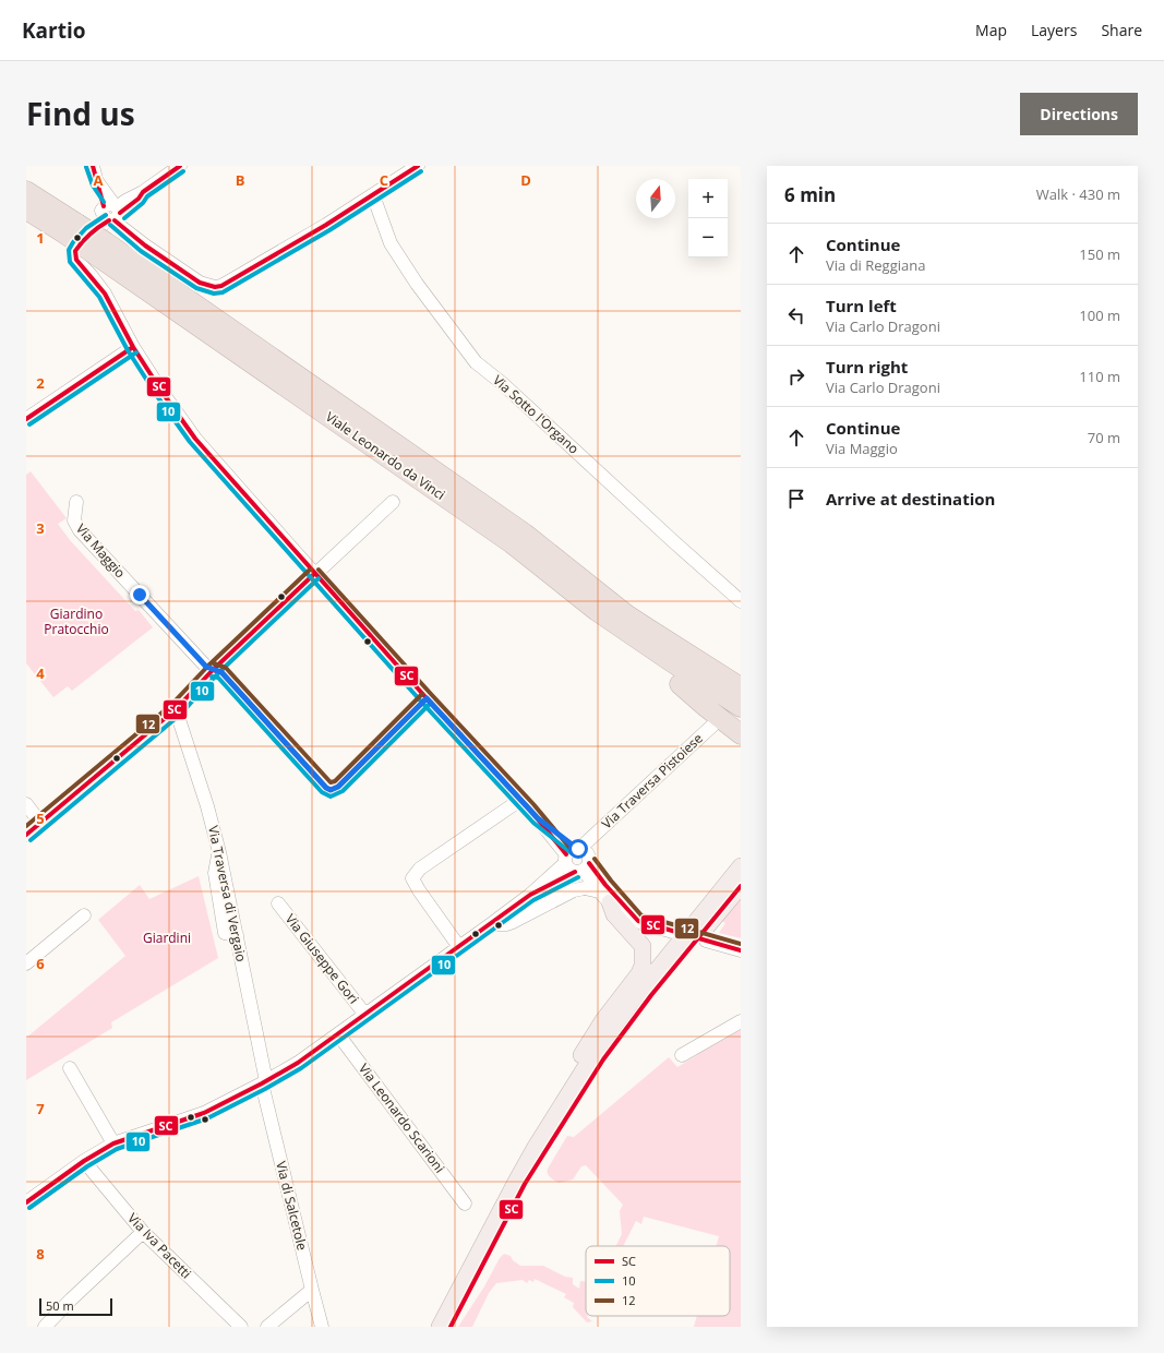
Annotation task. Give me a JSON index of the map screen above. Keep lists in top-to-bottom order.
{
  "streets": {
    "highway": ["Viale Leonardo da Vinci"],
    "street": [
      "Via Sotto l'Organo",
      "Via Maggio",
      "Via Traversa Pistoiese",
      "Via Traversa di Vergaio",
      "Via Giuseppe Gori",
      "Via Leonardo Scarioni",
      "Via di Salcetole",
      "Via Iva Pacetti"
    ]
  },
  "crossings": [
    ["Via Traversa Pistoiese", "Via Traversa di Vergaio"],
    ["Via Traversa Pistoiese", "Via Giuseppe Gori"],
    ["Via Traversa Pistoiese", "Via Leonardo Scarioni"],
    ["Via Traversa Pistoiese", "Via di Salcetole"],
    ["Via Traversa Pistoiese", "Via Iva Pacetti"],
    ["Via Traversa di Vergaio", "Via di Salcetole"]
  ],
  "parks": ["Giardino Pratocchio", "Giardini"],
  "lines": ["transit line SC", "transit line 10", "transit line 12"],
  "legend": ["SC", "10", "12"],
  "scale_bar": "50 m",
  "north": "top",
  "page": {
    "header": "Kartio",
    "nav": ["Map", "Layers", "Share"],
    "title": "Find us",
    "buttons": "Directions",
    "heading": ["6 min", "Walk · 430 m"],
    "map_buttons": ["+", "−"],
    "list": [
      ["Continue", "Via di Reggiana", "150 m"],
      ["Turn left", "Via Carlo Dragoni", "100 m"],
      ["Turn right", "Via Carlo Dragoni", "110 m"],
      ["Continue", "Via Maggio", "70 m"],
      "Arrive at destination"
    ],
    "scale": "50 m"
  },
  "grid": {
    "columns": [
      "A",
      "B",
      "C",
      "D"
    ],
    "rows": [
      "1",
      "2",
      "3",
      "4",
      "5",
      "6",
      "7",
      "8"
    ]
  }
}
